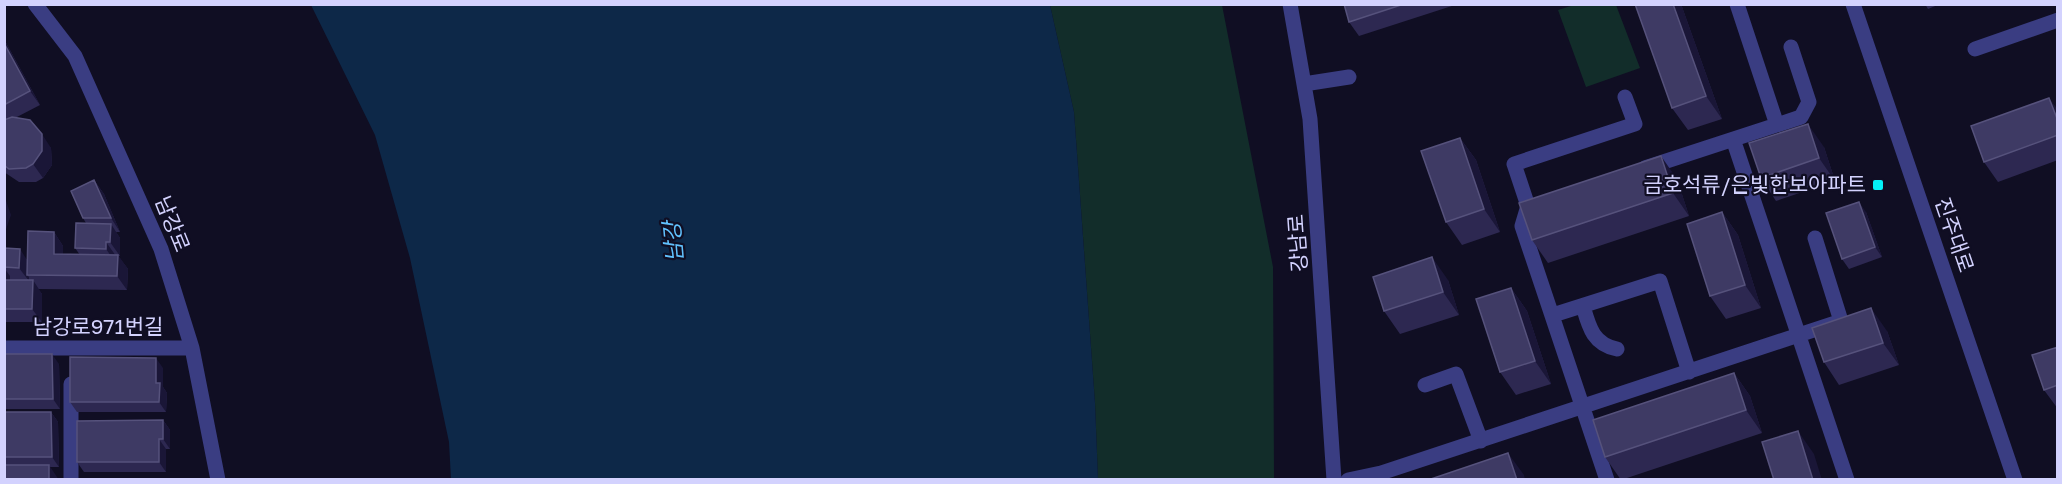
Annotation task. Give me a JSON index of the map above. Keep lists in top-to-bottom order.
{
  "streets": {
    "street": [
      "남강로",
      "진주대로",
      "강남로",
      "남강로971번길"
    ]
  },
  "crossings": [
    ["남강로", "남강로971번길"]
  ],
  "water": ["남강"],
  "places": {
    "transit": ["금호석류/은빛한보아파트"]
  }
}
